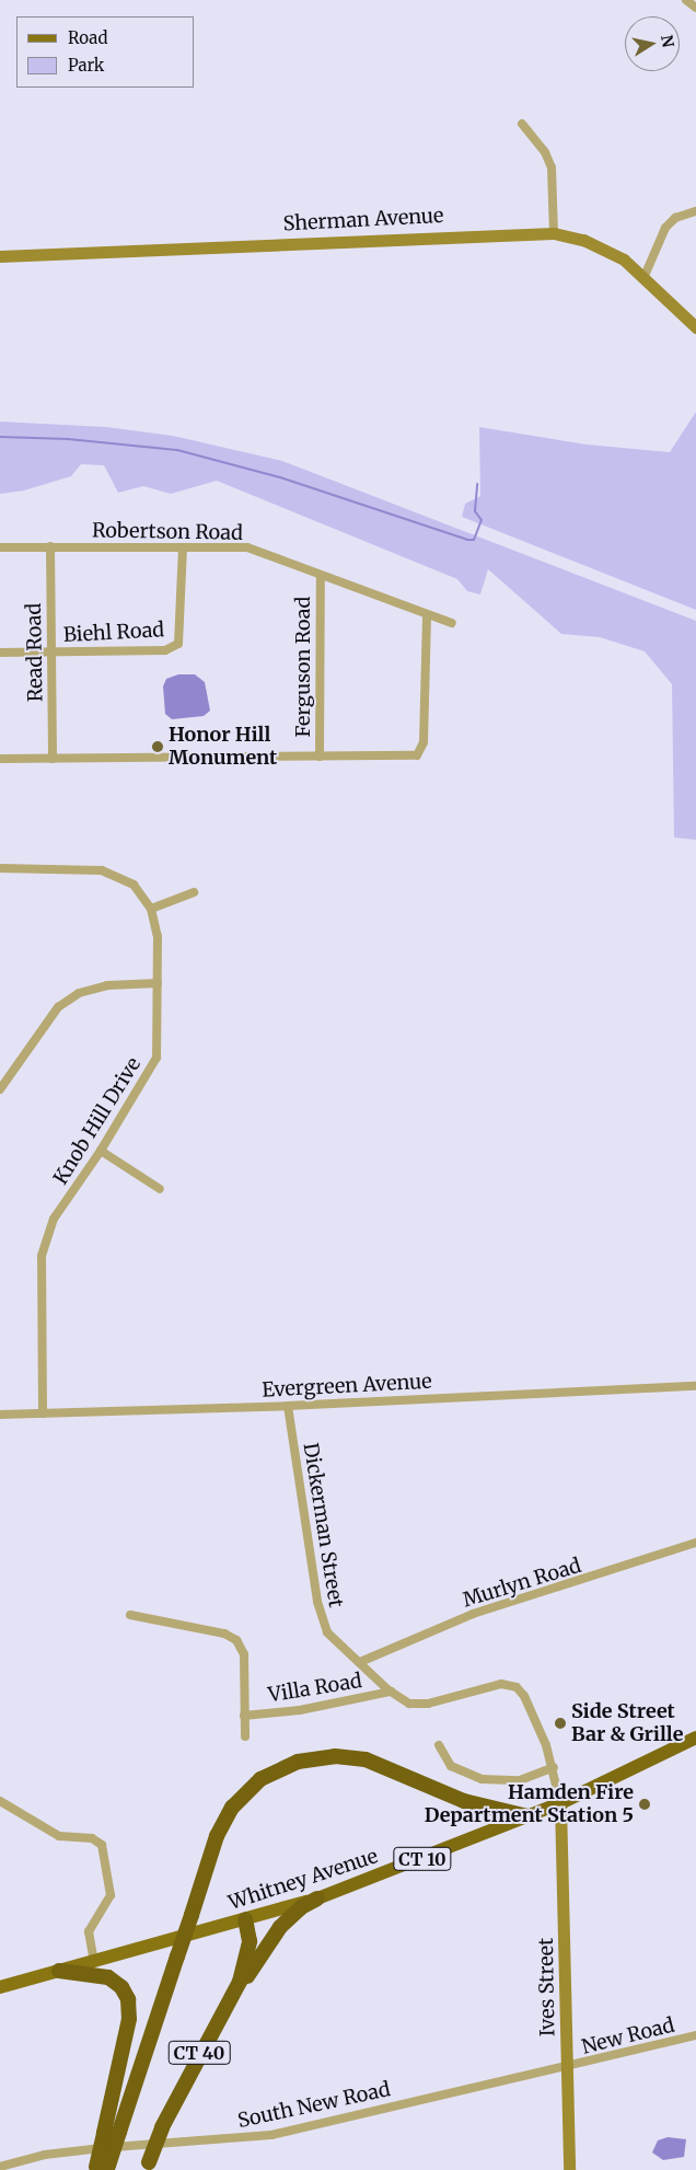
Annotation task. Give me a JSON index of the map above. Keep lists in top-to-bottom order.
{
  "streets": {
    "highway": ["CT 10", "Whitney Avenue", "CT 40"],
    "main road": ["Sherman Avenue", "Ives Street"],
    "street": [
      "Robertson Road",
      "Biehl Road",
      "Read Road",
      "Ferguson Road",
      "Knob Hill Drive",
      "Evergreen Avenue",
      "Dickerman Street",
      "Murlyn Road",
      "Villa Road",
      "New Road",
      "South New Road"
    ]
  },
  "crossings": [
    ["Robertson Road", "Biehl Road"],
    ["Robertson Road", "Read Road"],
    ["Robertson Road", "Ferguson Road"],
    ["Biehl Road", "Read Road"],
    ["Knob Hill Drive", "Evergreen Avenue"],
    ["Evergreen Avenue", "Dickerman Street"],
    ["Dickerman Street", "Murlyn Road"],
    ["Dickerman Street", "Villa Road"],
    ["Dickerman Street", "Whitney Avenue"],
    ["Dickerman Street", "Ives Street"],
    ["Whitney Avenue", "Ives Street"],
    ["Ives Street", "New Road"],
    ["Ives Street", "South New Road"],
    ["New Road", "South New Road"]
  ],
  "places": ["Honor Hill Monument", "Side Street Bar & Grille", "Hamden Fire Department Station 5"],
  "legend": ["Road", "Park"],
  "north": "right"
}
